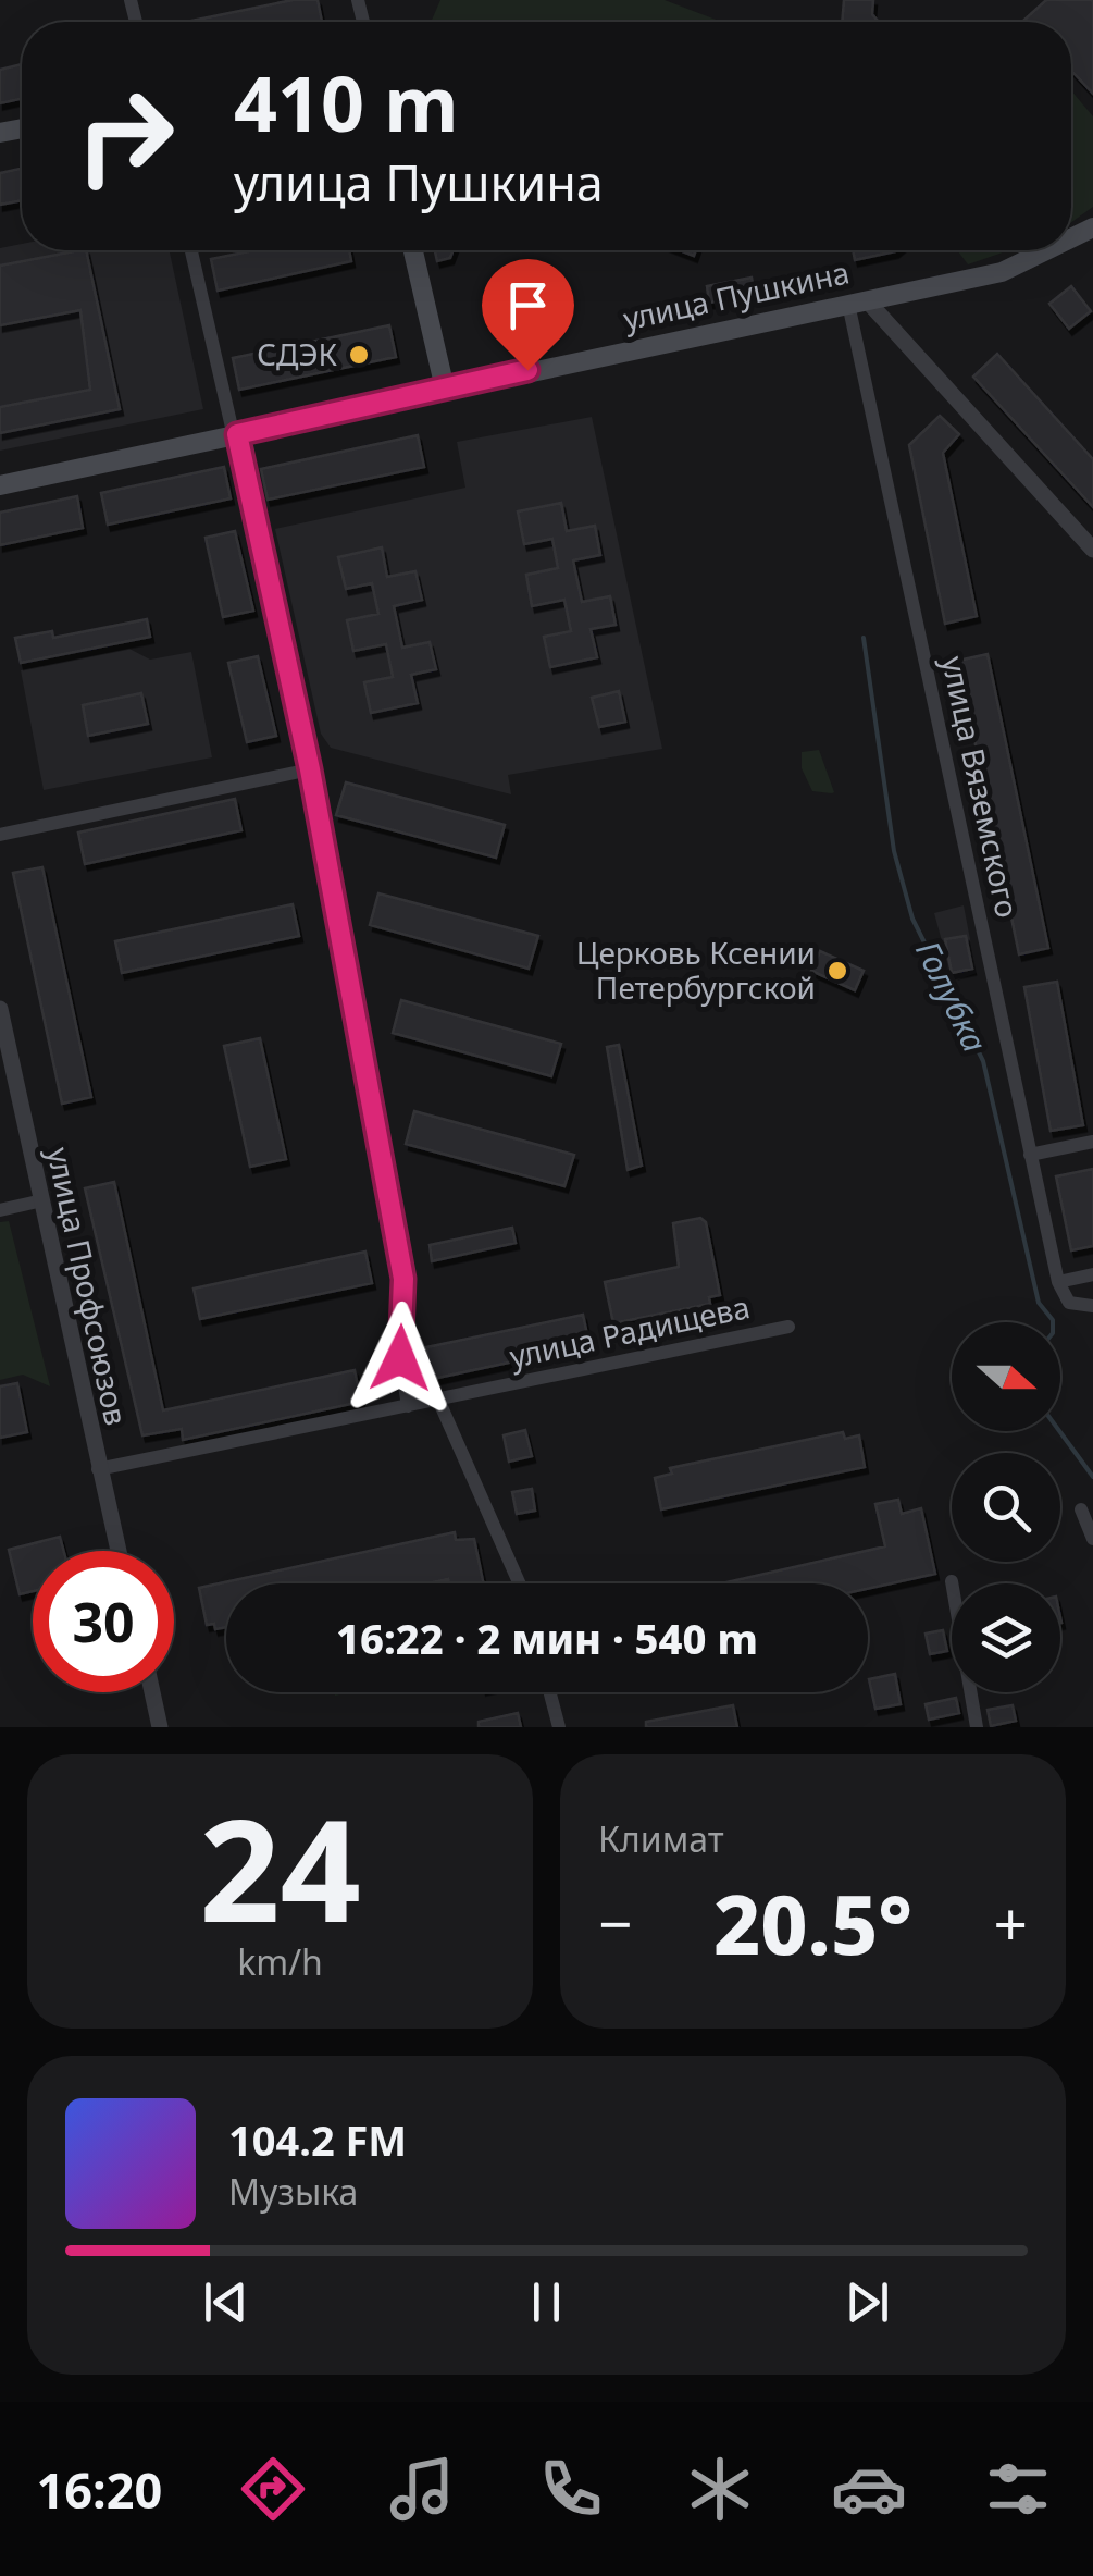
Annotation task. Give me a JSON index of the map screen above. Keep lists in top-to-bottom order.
{
  "streets": {
    "main road": ["улица Пушкина"],
    "street": ["улица Вяземского", "улица Профсоюзов", "улица Радищева"]
  },
  "crossings": [
    ["улица Пушкина", "улица Вяземского"],
    ["улица Профсоюзов", "улица Радищева"]
  ],
  "water": ["Голубка"],
  "places": ["СДЭК", "Церковь Ксении Петербургской"],
  "north": "right",
  "page": {
    "turn": ["410 m", "улица Пушкина"],
    "limit": "30",
    "trip": "16:22 · 2 мин · 540 m",
    "tile": [
      ["24", "km/h"],
      "Климат"
    ],
    "heat": ["−", "20.5°", "+"],
    "song": ["104.2 FM", "Музыка"],
    "tabs": "16:20"
  }
}
